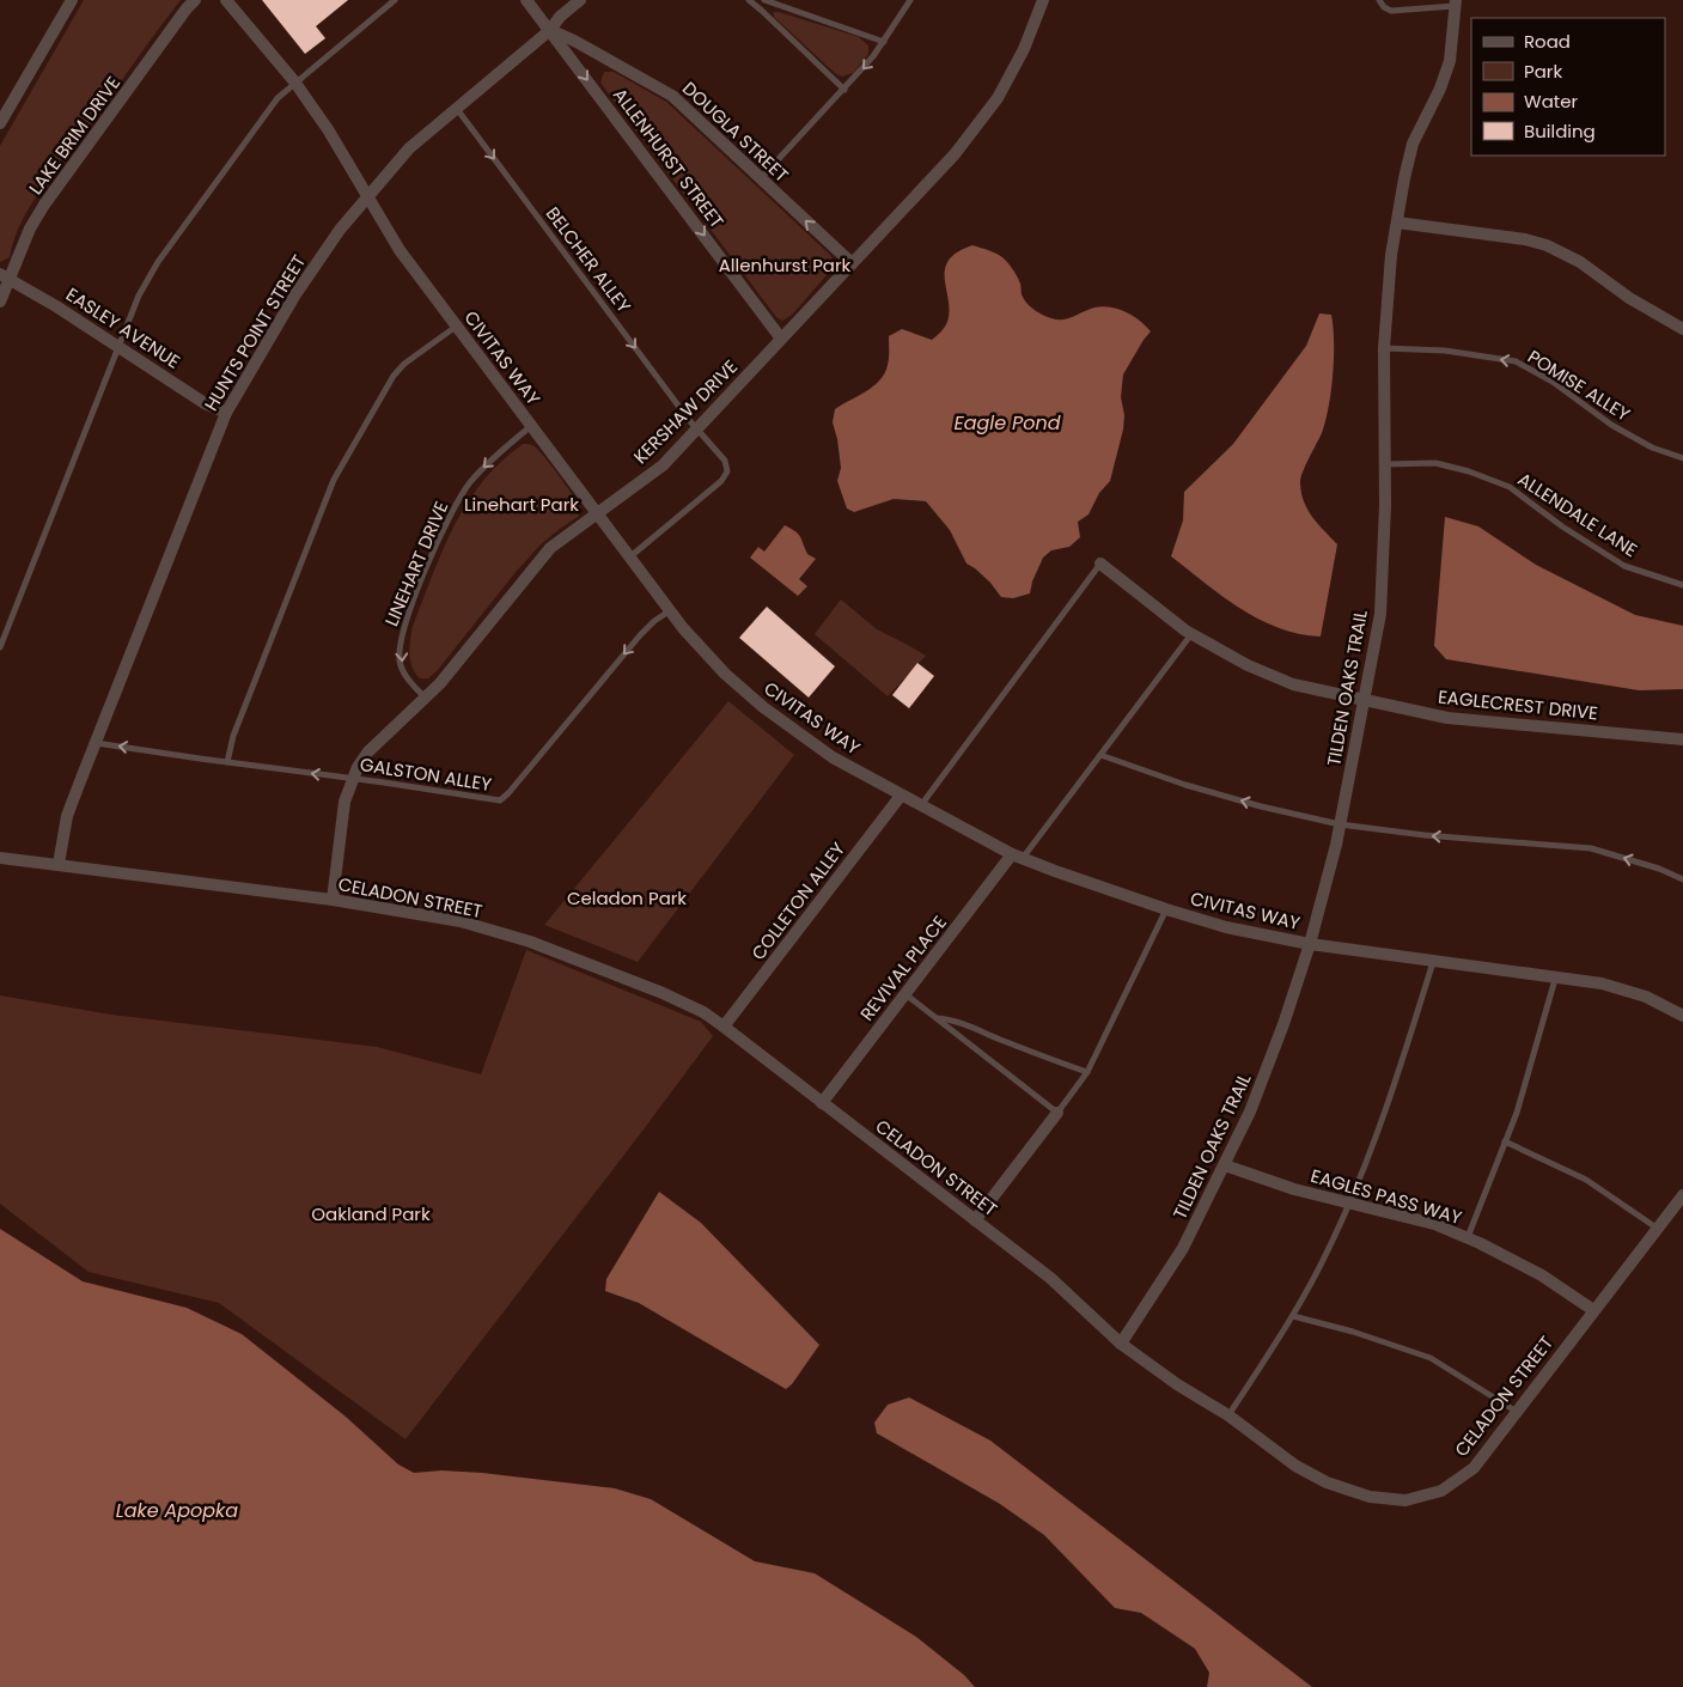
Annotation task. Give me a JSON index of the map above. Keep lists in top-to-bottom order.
{
  "streets": {
    "street": [
      "DOUGLA STREET",
      "LAKE BRIM DRIVE",
      "ALLENHURST STREET",
      "EASLEY AVENUE",
      "HUNTS POINT STREET",
      "CIVITAS WAY",
      "KERSHAW DRIVE",
      "TILDEN OAKS TRAIL",
      "EAGLECREST DRIVE",
      "CELADON STREET",
      "COLLETON ALLEY",
      "REVIVAL PLACE",
      "EAGLES PASS WAY"
    ],
    "lane": [
      "BELCHER ALLEY",
      "POMISE ALLEY",
      "ALLENDALE LANE",
      "LINEHART DRIVE",
      "GALSTON ALLEY"
    ]
  },
  "crossings": [
    ["DOUGLA STREET", "ALLENHURST STREET"],
    ["DOUGLA STREET", "HUNTS POINT STREET"],
    ["DOUGLA STREET", "KERSHAW DRIVE"],
    ["LAKE BRIM DRIVE", "EASLEY AVENUE"],
    ["ALLENHURST STREET", "HUNTS POINT STREET"],
    ["ALLENHURST STREET", "KERSHAW DRIVE"],
    ["BELCHER ALLEY", "HUNTS POINT STREET"],
    ["BELCHER ALLEY", "CIVITAS WAY"],
    ["BELCHER ALLEY", "KERSHAW DRIVE"],
    ["EASLEY AVENUE", "HUNTS POINT STREET"],
    ["HUNTS POINT STREET", "CIVITAS WAY"],
    ["HUNTS POINT STREET", "GALSTON ALLEY"],
    ["HUNTS POINT STREET", "CELADON STREET"],
    ["CIVITAS WAY", "KERSHAW DRIVE"],
    ["CIVITAS WAY", "LINEHART DRIVE"],
    ["CIVITAS WAY", "TILDEN OAKS TRAIL"],
    ["CIVITAS WAY", "GALSTON ALLEY"],
    ["CIVITAS WAY", "COLLETON ALLEY"],
    ["CIVITAS WAY", "REVIVAL PLACE"],
    ["POMISE ALLEY", "TILDEN OAKS TRAIL"],
    ["KERSHAW DRIVE", "LINEHART DRIVE"],
    ["KERSHAW DRIVE", "GALSTON ALLEY"],
    ["KERSHAW DRIVE", "CELADON STREET"],
    ["ALLENDALE LANE", "TILDEN OAKS TRAIL"],
    ["TILDEN OAKS TRAIL", "EAGLECREST DRIVE"],
    ["TILDEN OAKS TRAIL", "CELADON STREET"],
    ["TILDEN OAKS TRAIL", "EAGLES PASS WAY"],
    ["CELADON STREET", "COLLETON ALLEY"],
    ["CELADON STREET", "REVIVAL PLACE"],
    ["CELADON STREET", "EAGLES PASS WAY"]
  ],
  "one_way": [
    "ALLENHURST STREET",
    "BELCHER ALLEY",
    "POMISE ALLEY",
    "LINEHART DRIVE",
    "GALSTON ALLEY"
  ],
  "water": ["Eagle Pond", "Lake Apopka"],
  "parks": [
    "Allenhurst Park",
    "Linehart Park",
    "Celadon Park",
    "Oakland Park"
  ],
  "legend": [
    "Road",
    "Park",
    "Water",
    "Building"
  ]
}
